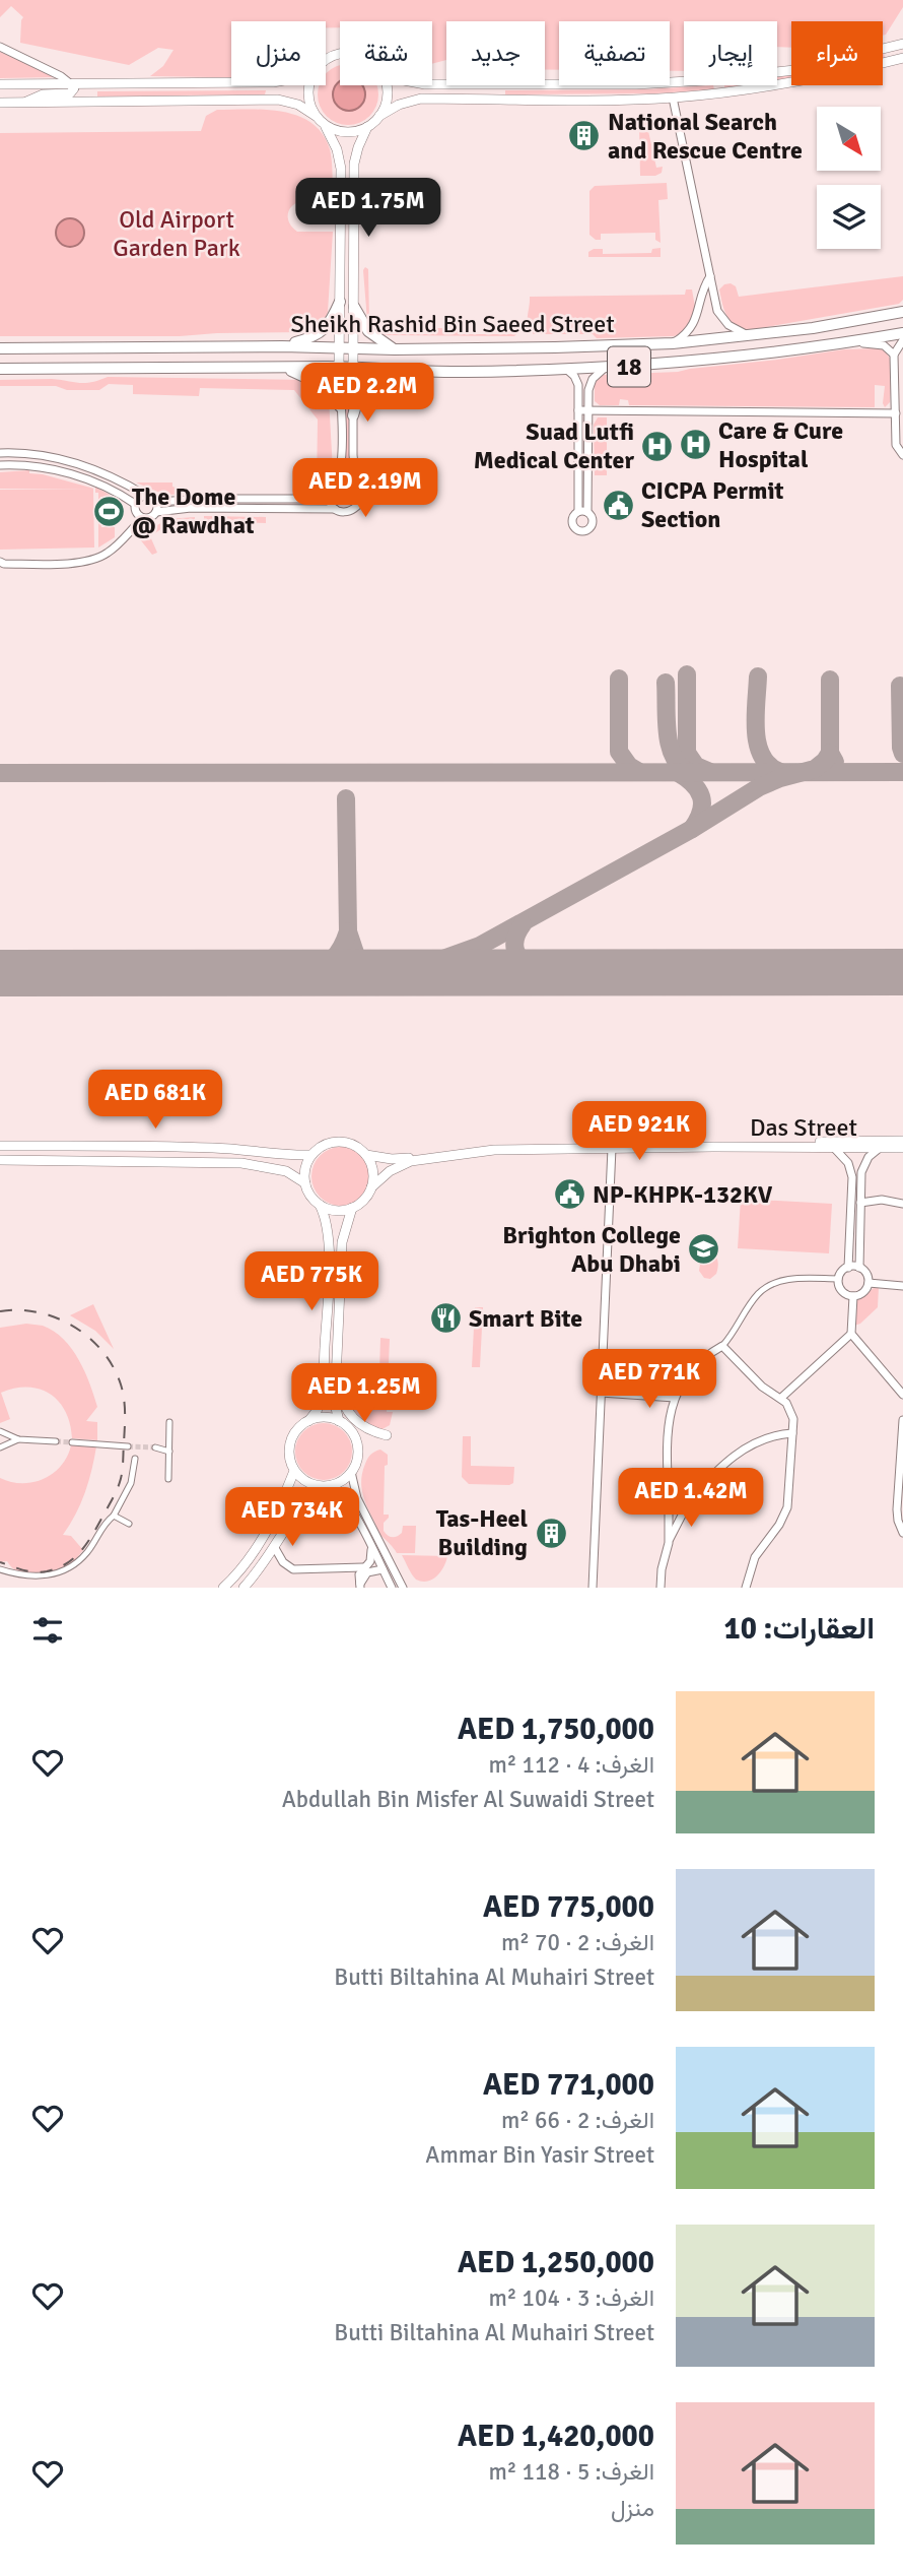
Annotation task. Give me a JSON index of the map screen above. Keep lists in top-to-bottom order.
{
  "streets": {
    "main road": ["Sheikh Rashid Bin Saeed Street", "18"],
    "street": ["Das Street"]
  },
  "parks": ["Old Airport Garden Park"],
  "places": {
    "building": ["National Search and Rescue Centre", "Tas-Heel Building"],
    "hospital": ["Care & Cure Hospital", "Suad Lutfi Medical Center"],
    "public building": ["CICPA Permit Section", "NP-KHPK-132KV"],
    "sports": ["The Dome @ Rawdhat"],
    "school or university": ["Brighton College Abu Dhabi"],
    "restaurant": ["Smart Bite"]
  },
  "north": "bottom right",
  "page": {
    "chip": [
      "شراء",
      "إيجار",
      "تصفية",
      "جديد",
      "شقة",
      "منزل"
    ],
    "price": [
      "AED 1.75M",
      "AED 2.2M",
      "AED 2.19M",
      "AED 681K",
      "AED 921K",
      "AED 775K",
      "AED 771K",
      "AED 1.25M",
      "AED 1.42M",
      "AED 734K"
    ],
    "heading": "العقارات: 10",
    "list": [
      {
        "name": "AED 1,750,000",
        "note": "الغرف: 4 · 112 m² · Abdullah Bin Misfer Al Suwaidi Street"
      },
      {
        "name": "AED 775,000",
        "note": "الغرف: 2 · 70 m² · Butti Biltahina Al Muhairi Street"
      },
      {
        "name": "AED 771,000",
        "note": "الغرف: 2 · 66 m² · Ammar Bin Yasir Street"
      },
      {
        "name": "AED 1,250,000",
        "note": "الغرف: 3 · 104 m² · Butti Biltahina Al Muhairi Street"
      },
      {
        "name": "AED 1,420,000",
        "note": "الغرف: 5 · 118 m² · منزل"
      }
    ]
  }
}
